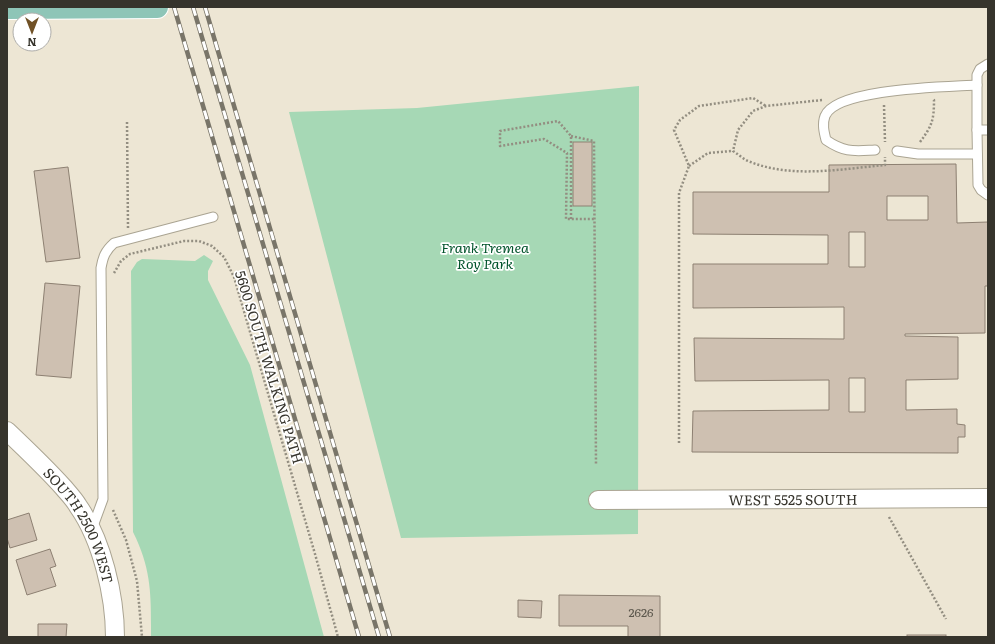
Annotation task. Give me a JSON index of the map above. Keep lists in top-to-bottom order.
{
  "streets": {
    "street": ["WEST 5525 SOUTH", "SOUTH 2500 WEST"],
    "path": ["5600 SOUTH WALKING PATH"]
  },
  "parks": ["Frank Tremea Roy Park"],
  "house_numbers": ["2626"],
  "north": "bottom"
}
